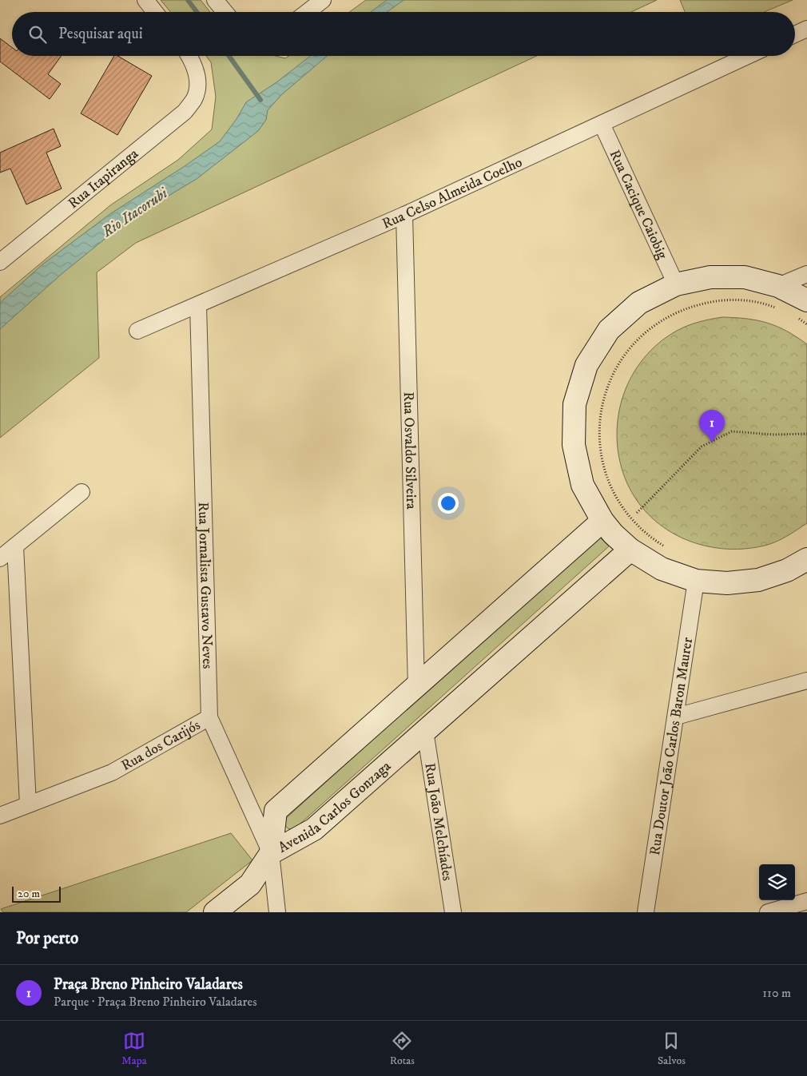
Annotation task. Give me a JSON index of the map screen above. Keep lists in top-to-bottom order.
{
  "streets": {
    "street": [
      "Rua Itapiranga",
      "Rua Celso Almeida Coelho",
      "Rua Cacique Caiobig",
      "Rua Osvaldo Silveira",
      "Rua Jornalista Gustavo Neves",
      "Rua dos Carijós",
      "Rua Doutor João Carlos Baron Maurer",
      "Avenida Carlos Gonzaga",
      "Rua João Melchíades"
    ]
  },
  "crossings": [
    ["Rua Celso Almeida Coelho", "Rua Cacique Caiobig"],
    ["Rua Celso Almeida Coelho", "Rua Osvaldo Silveira"],
    ["Rua Celso Almeida Coelho", "Rua Jornalista Gustavo Neves"],
    ["Rua Osvaldo Silveira", "Avenida Carlos Gonzaga"],
    ["Rua Jornalista Gustavo Neves", "Rua dos Carijós"],
    ["Rua Jornalista Gustavo Neves", "Avenida Carlos Gonzaga"],
    ["Avenida Carlos Gonzaga", "Rua João Melchíades"]
  ],
  "water": ["Rio Itacorubi"],
  "scale_bar": "20 m",
  "page": {
    "search": "Pesquisar aqui",
    "pins": "1",
    "scale": "20 m",
    "heading": "Por perto",
    "list": [
      {
        "mark": "1",
        "name": "Praça Breno Pinheiro Valadares",
        "note": "Parque · Praça Breno Pinheiro Valadares",
        "value": "110 m"
      }
    ],
    "nav": ["Mapa", "Rotas", "Salvos"]
  }
}
